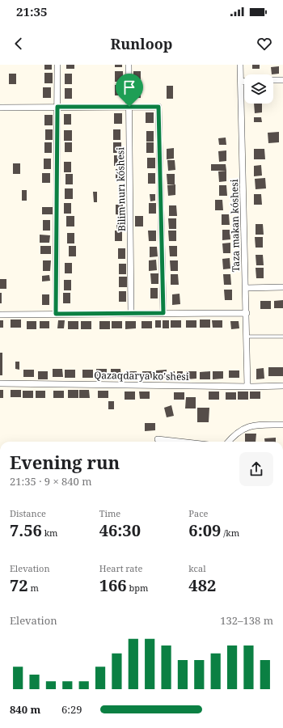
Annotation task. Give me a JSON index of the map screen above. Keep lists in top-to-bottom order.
{
  "streets": {
    "street": ["Bilim nurı kóshesi", "Taza makan kóshesi", "Qazaqdarya ko'shesi"]
  },
  "crossings": [
    ["Taza makan kóshesi", "Qazaqdarya ko'shesi"]
  ],
  "page": {
    "status": "21:35",
    "header": "Runloop",
    "heading": ["Evening run", "21:35 · 9 × 840 m"],
    "stats": [
      ["Distance", "7.56 km"],
      ["Time", "46:30"],
      ["Pace", "6:09 /km"],
      ["Elevation", "72 m"],
      ["Heart rate", "166 bpm"],
      ["kcal", "482"]
    ],
    "chart": ["Elevation", "132–138 m"],
    "list": [
      {
        "name": "840 m",
        "note": "6:29"
      }
    ]
  }
}
